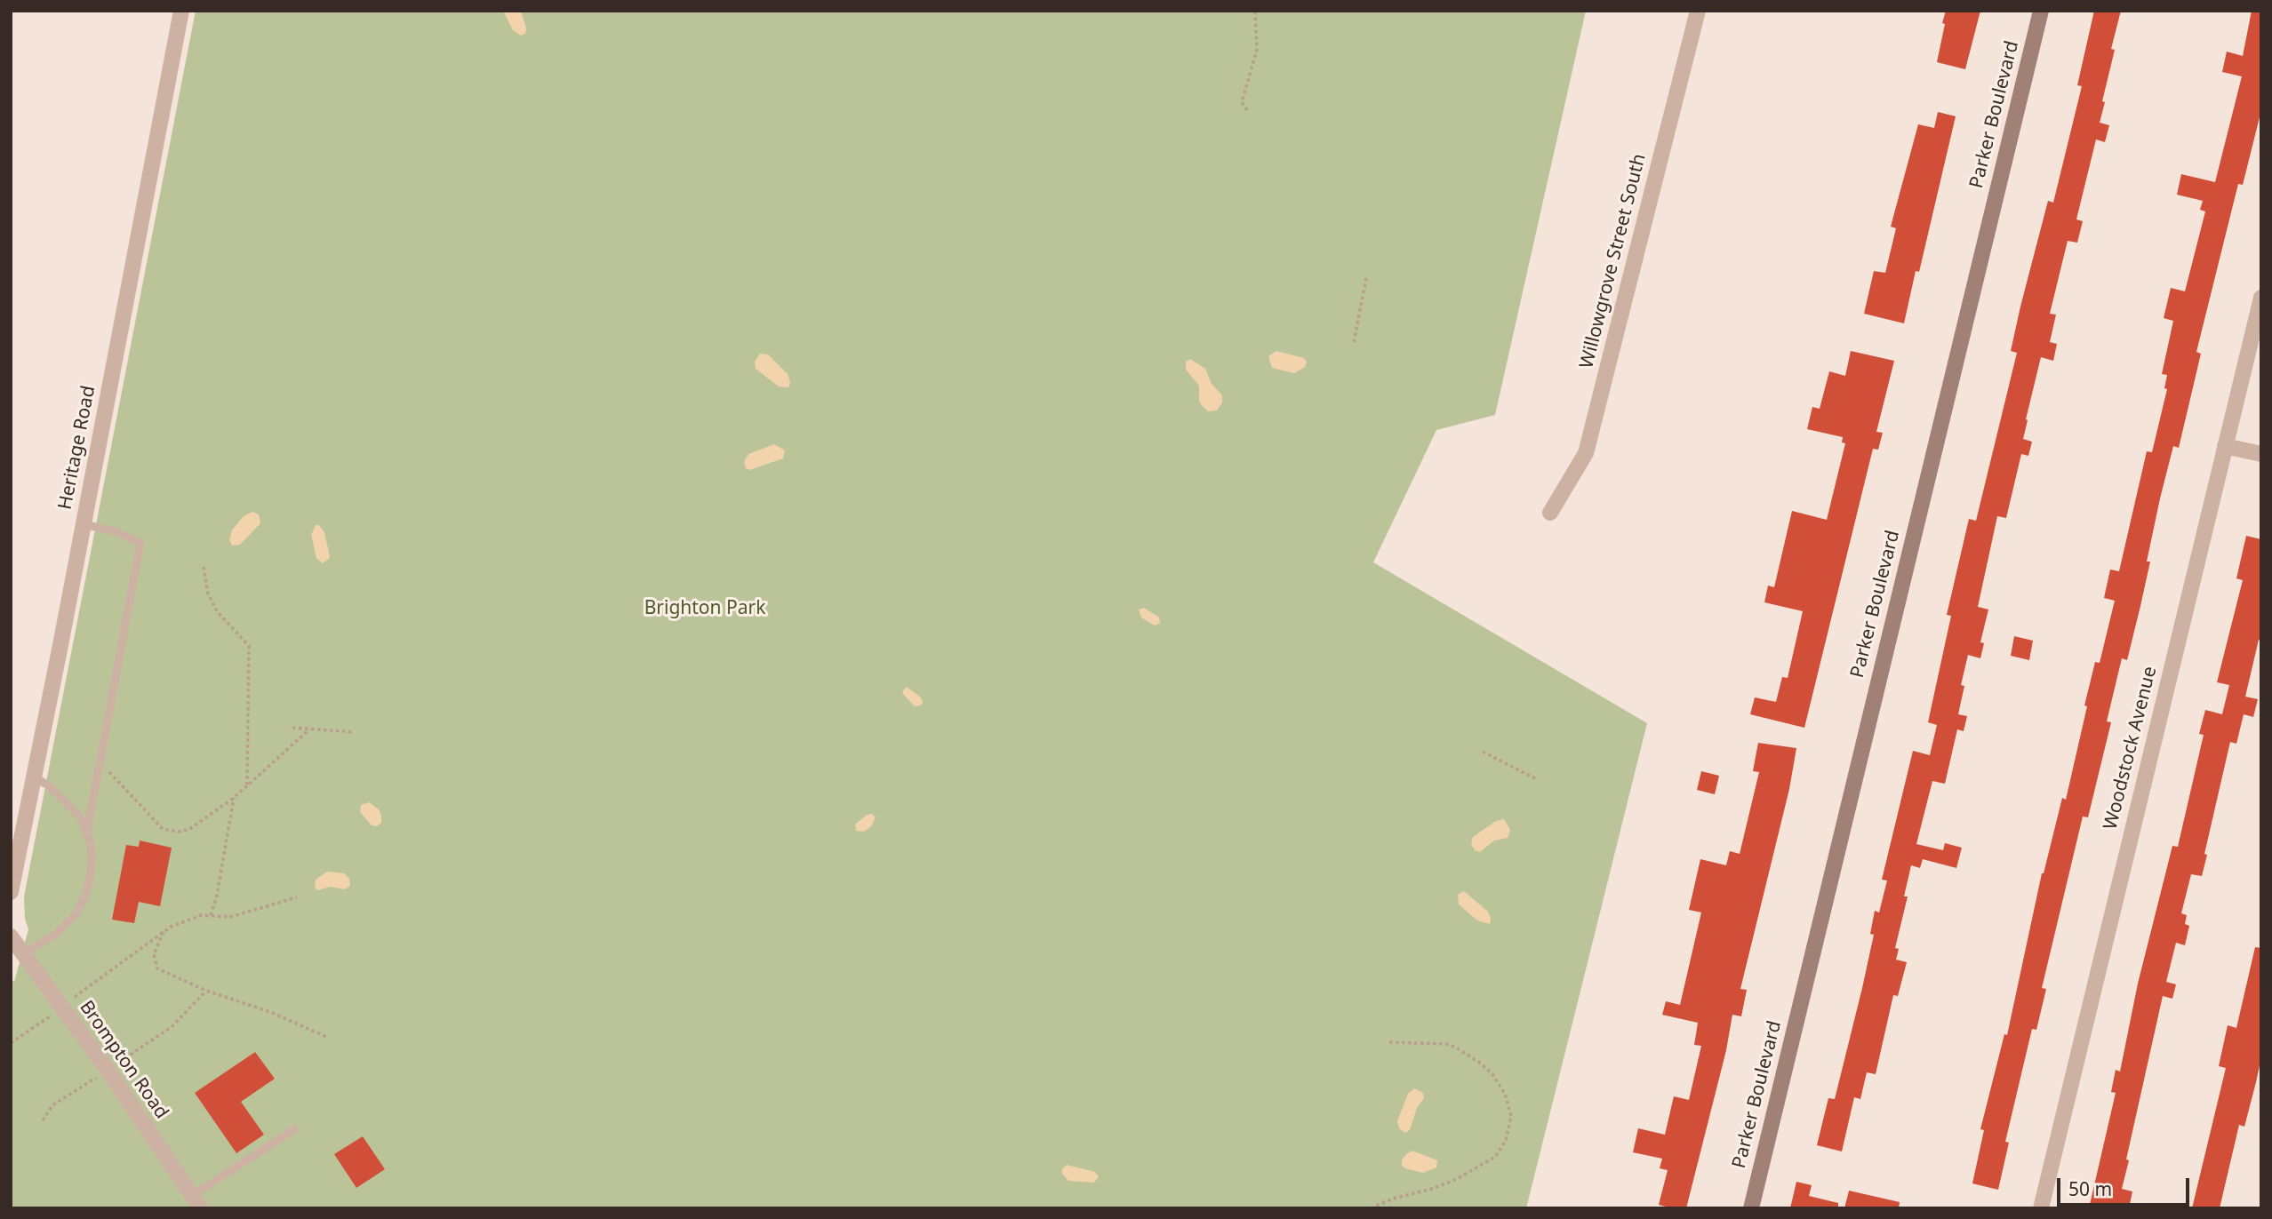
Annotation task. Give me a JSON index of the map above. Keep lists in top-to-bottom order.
{
  "streets": {
    "street": [
      "Parker Boulevard",
      "Willowgrove Street South",
      "Heritage Road",
      "Woodstock Avenue",
      "Brompton Road"
    ]
  },
  "parks": ["Brighton Park"],
  "scale_bar": "50 m"
}
